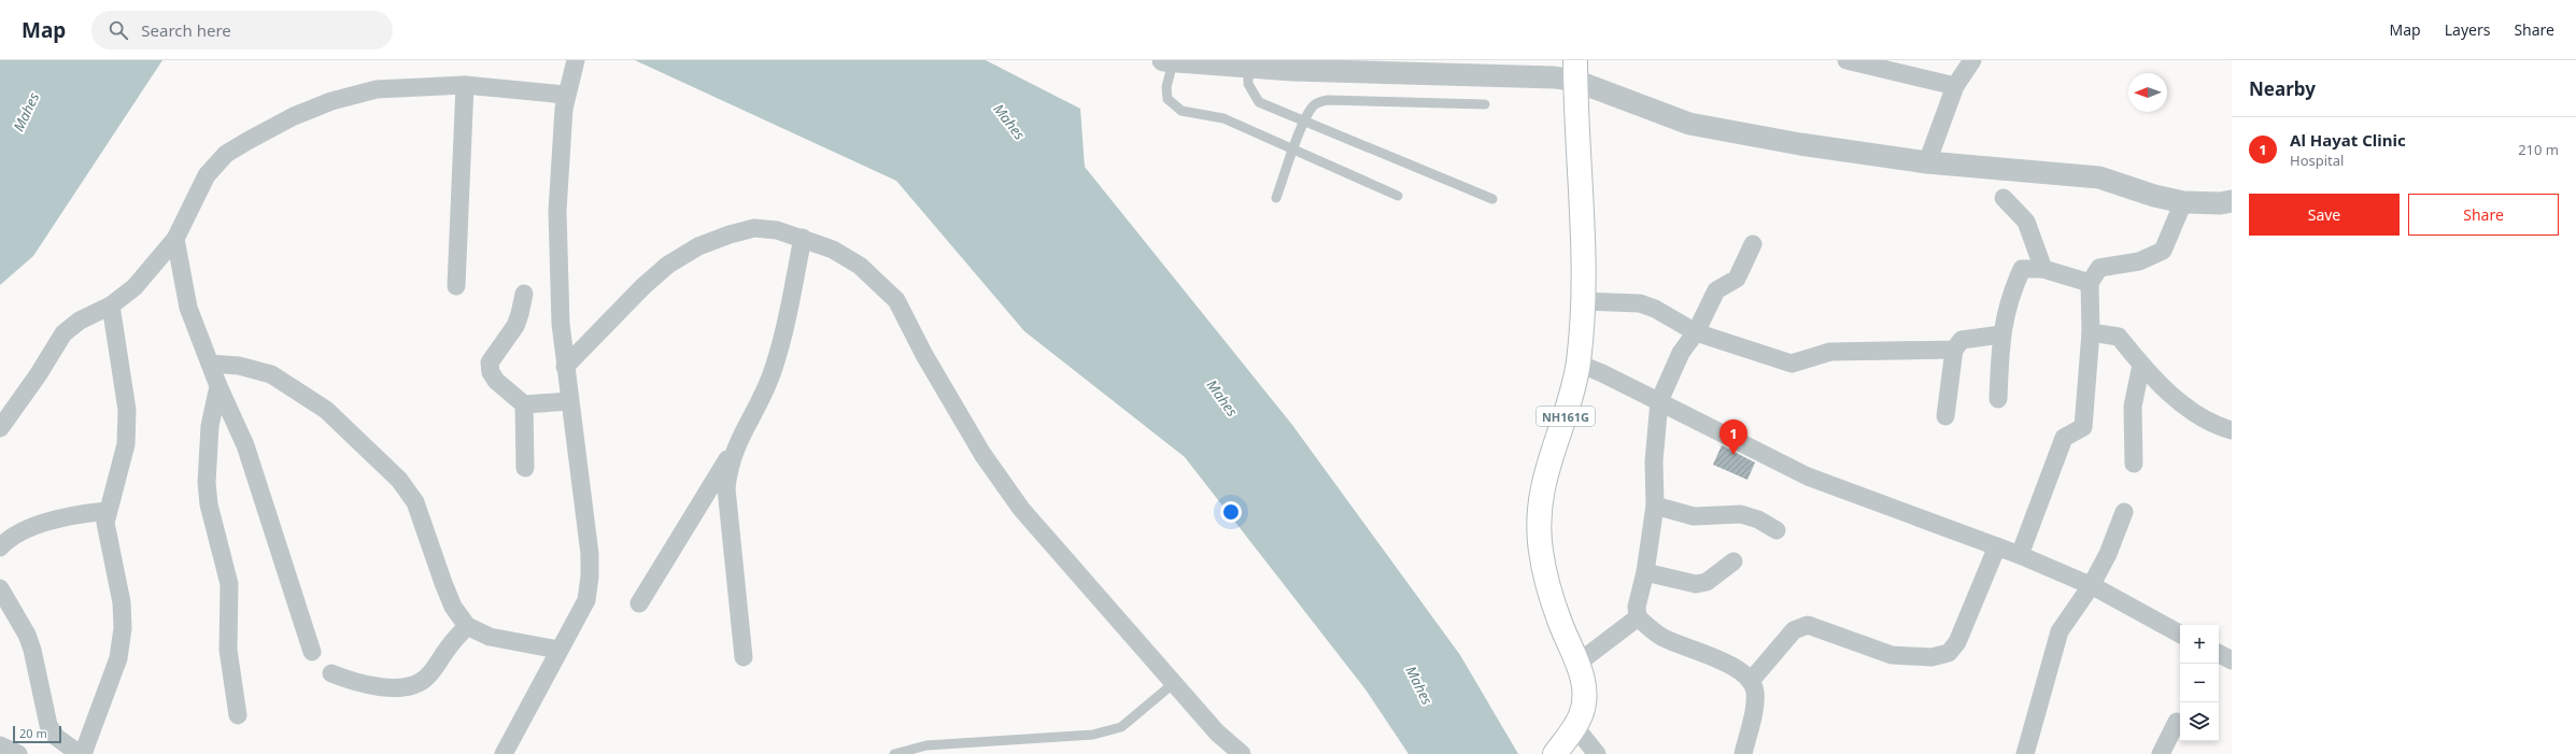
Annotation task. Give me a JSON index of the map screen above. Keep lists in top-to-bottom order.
{
  "streets": {
    "highway": ["NH161G"]
  },
  "water": ["Mahes"],
  "scale_bar": "20 m",
  "north": "left",
  "page": {
    "header": "Map",
    "search": "Search here",
    "nav": ["Map", "Layers", "Share"],
    "heading": "Nearby",
    "list": [
      {
        "mark": "1",
        "name": "Al Hayat Clinic",
        "note": "Hospital",
        "value": "210 m"
      }
    ],
    "buttons": ["Save", "Share"],
    "pins": "1",
    "map_buttons": ["+", "−"],
    "scale": "20 m"
  }
}
